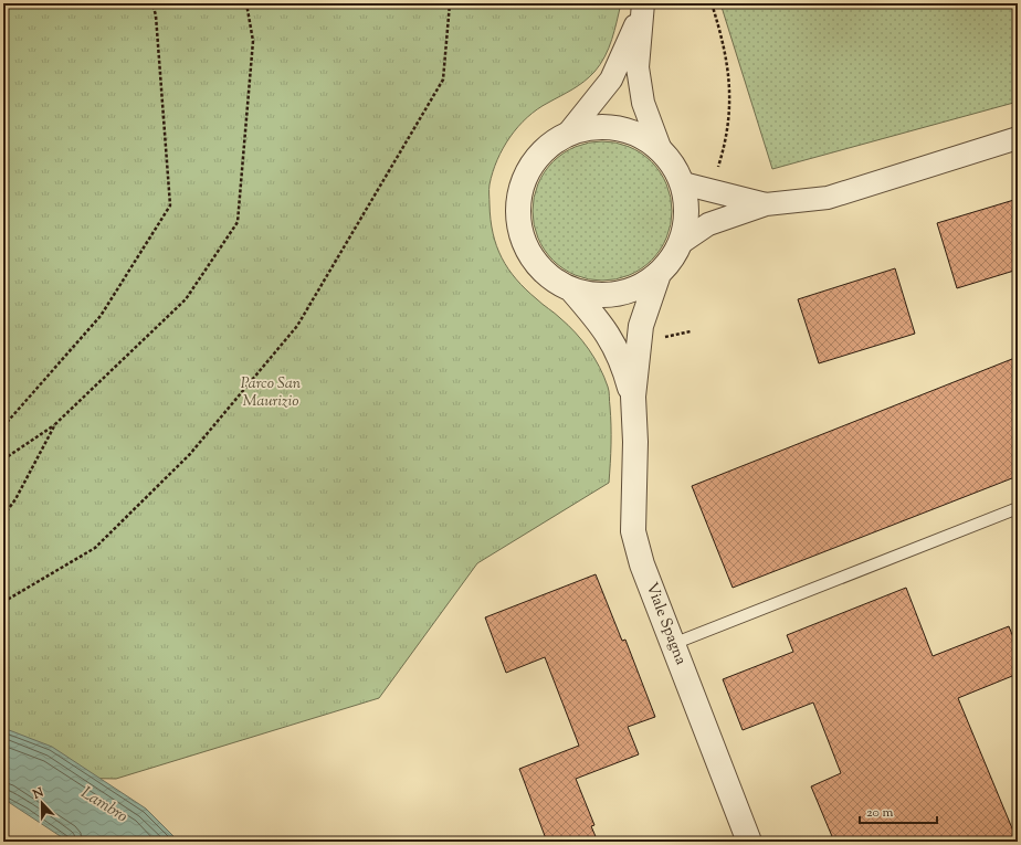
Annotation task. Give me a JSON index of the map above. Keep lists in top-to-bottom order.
{
  "streets": {
    "street": ["Viale Spagna"]
  },
  "water": ["Lambro"],
  "parks": ["Parco San Maurizio"],
  "scale_bar": "20 m",
  "north": "top"
}
